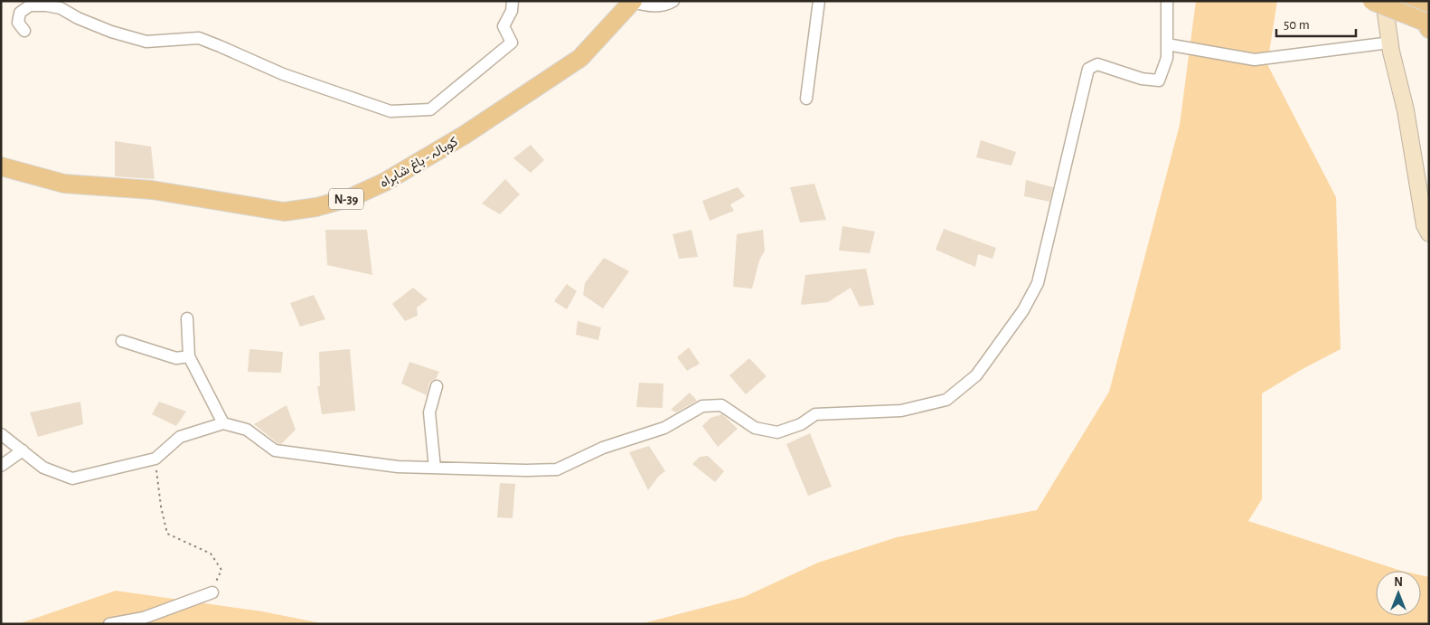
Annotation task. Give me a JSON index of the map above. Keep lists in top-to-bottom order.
{
  "streets": {
    "main road": ["کوہالہ - باغ شاہراہ", "N-39"]
  },
  "scale_bar": "50 m",
  "north": "top"
}
